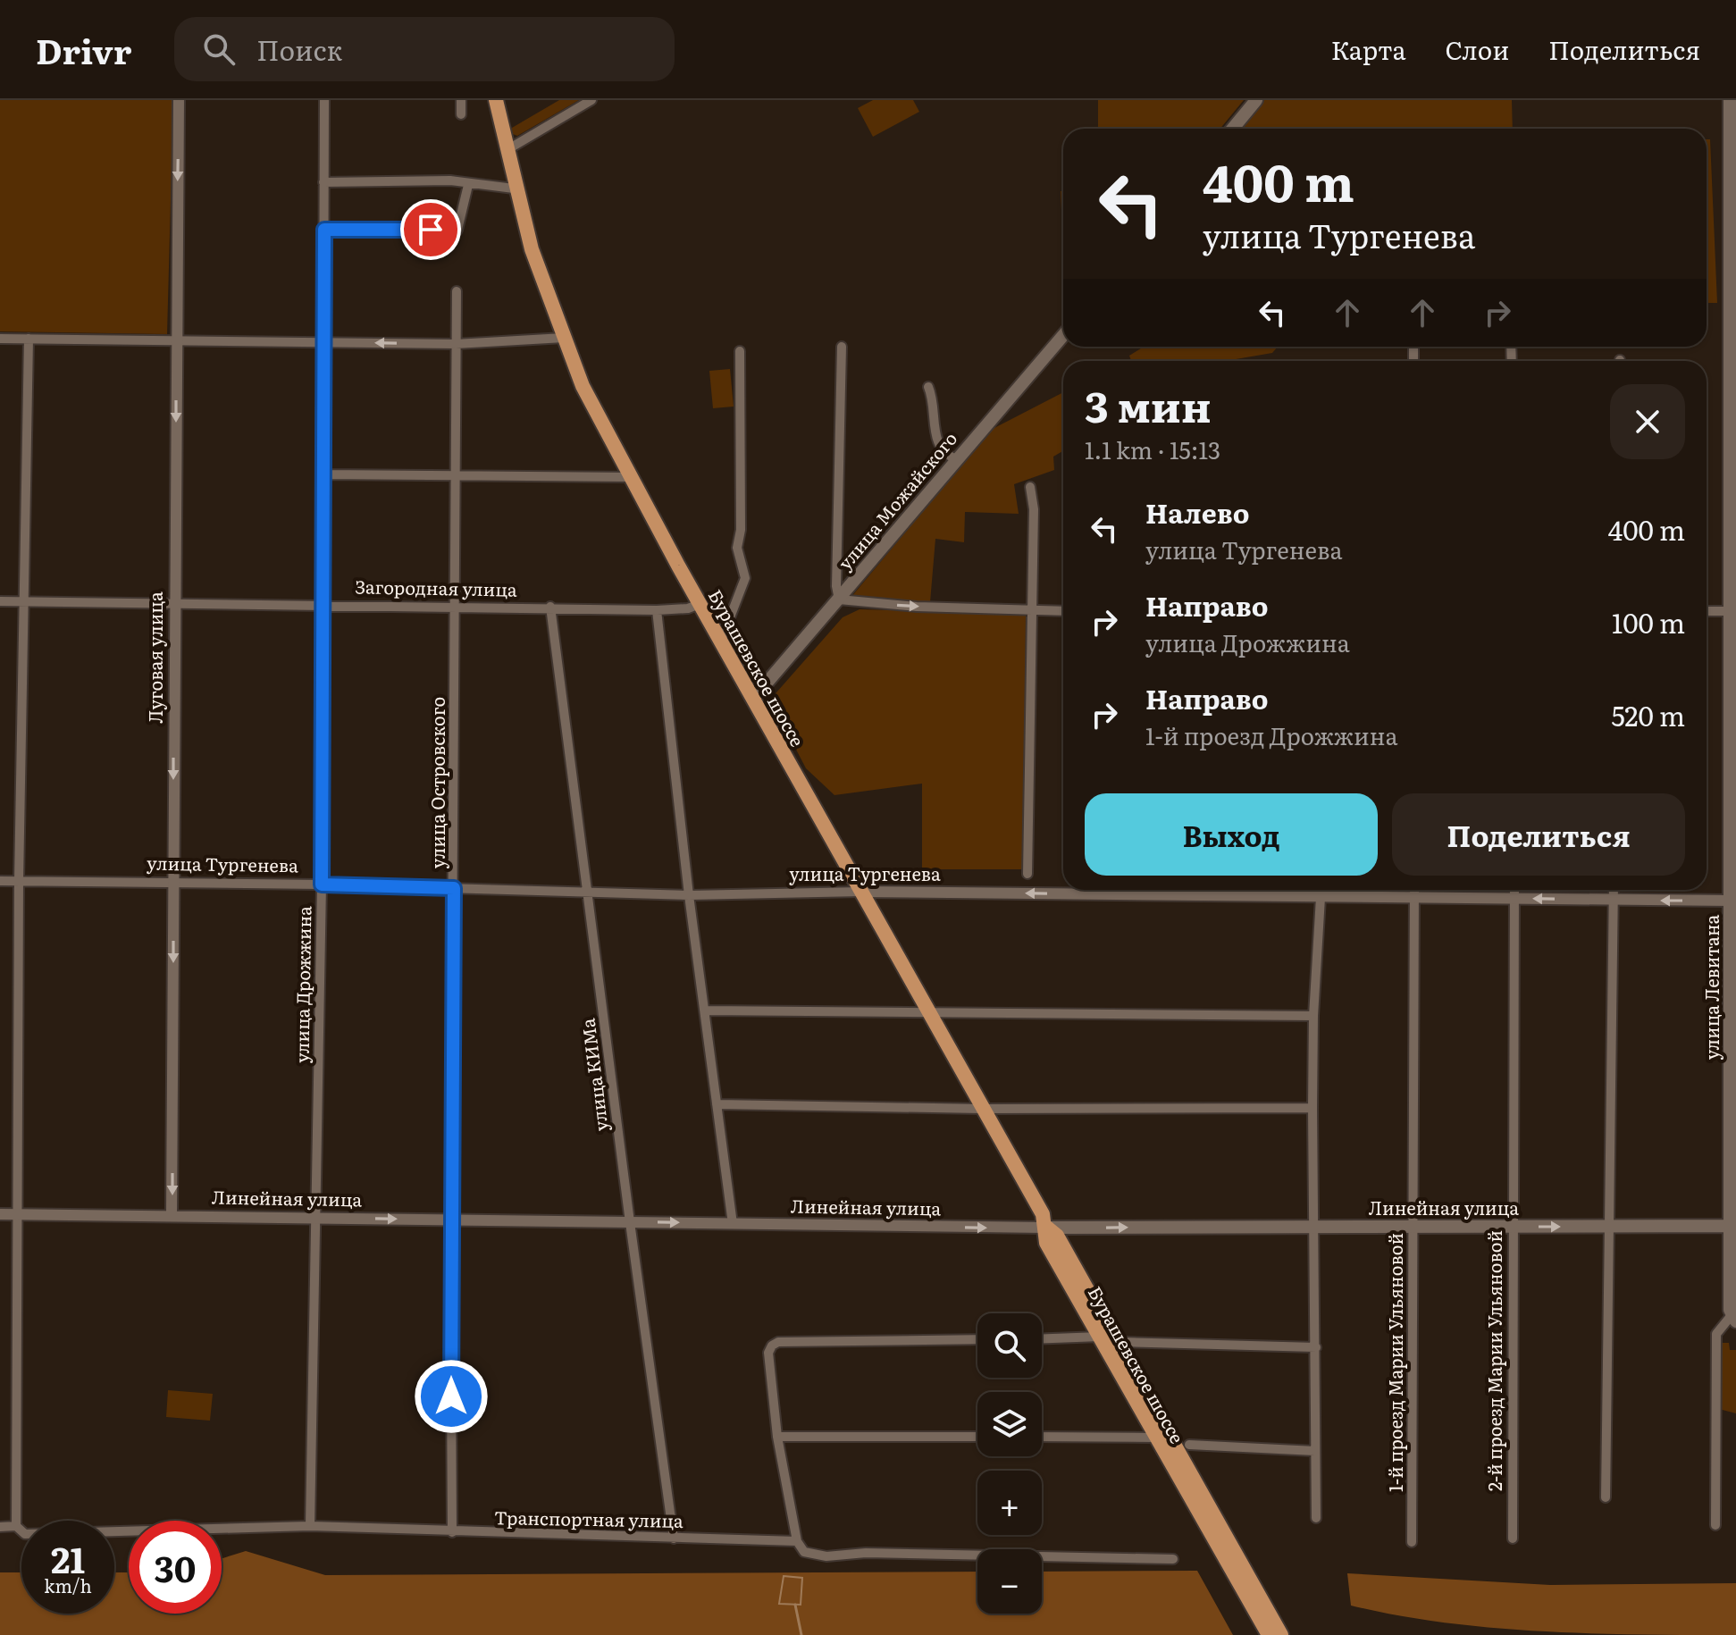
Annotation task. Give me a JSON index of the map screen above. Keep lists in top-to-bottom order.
{
  "streets": {
    "main road": [
      "улица Можайского",
      "Бурашевское шоссе",
      "улица Левитана",
      "Линейная улица"
    ],
    "street": [
      "Загородная улица",
      "Луговая улица",
      "улица Островского",
      "улица Тургенева",
      "улица Дрожжина",
      "улица КИМа",
      "2-й проезд Марии Ульяновой",
      "1-й проезд Марии Ульяновой",
      "Транспортная улица"
    ]
  },
  "crossings": [
    ["улица Можайского", "Бурашевское шоссе"],
    ["Загородная улица", "Луговая улица"],
    ["Загородная улица", "Бурашевское шоссе"],
    ["Загородная улица", "улица Островского"],
    ["Загородная улица", "улица Дрожжина"],
    ["Загородная улица", "улица КИМа"],
    ["Луговая улица", "улица Тургенева"],
    ["Луговая улица", "Линейная улица"],
    ["Бурашевское шоссе", "улица Тургенева"],
    ["Бурашевское шоссе", "Линейная улица"],
    ["улица Островского", "улица Тургенева"],
    ["улица Островского", "Линейная улица"],
    ["улица Островского", "Транспортная улица"],
    ["улица Тургенева", "улица Дрожжина"],
    ["улица Тургенева", "улица Левитана"],
    ["улица Тургенева", "улица КИМа"],
    ["улица Тургенева", "2-й проезд Марии Ульяновой"],
    ["улица Тургенева", "1-й проезд Марии Ульяновой"],
    ["улица Дрожжина", "Линейная улица"],
    ["улица Дрожжина", "Транспортная улица"],
    ["улица Левитана", "Линейная улица"],
    ["улица КИМа", "Линейная улица"],
    ["улица КИМа", "Транспортная улица"],
    ["Линейная улица", "2-й проезд Марии Ульяновой"],
    ["Линейная улица", "1-й проезд Марии Ульяновой"]
  ],
  "one_way": ["Луговая улица", "Линейная улица"],
  "page": {
    "header": "Drivr",
    "search": "Поиск",
    "nav": ["Карта", "Слои", "Поделиться"],
    "turn": ["400 m", "улица Тургенева"],
    "heading": ["3 мин", "1.1 km · 15:13"],
    "list": [
      {
        "name": "Налево",
        "note": "улица Тургенева",
        "value": "400 m"
      },
      {
        "name": "Направо",
        "note": "улица Дрожжина",
        "value": "100 m"
      },
      {
        "name": "Направо",
        "note": "1-й проезд Дрожжина",
        "value": "520 m"
      }
    ],
    "buttons": ["Выход", "Поделиться"],
    "map_buttons": ["+", "−"],
    "speed": "21 km/h",
    "limit": "30"
  }
}
